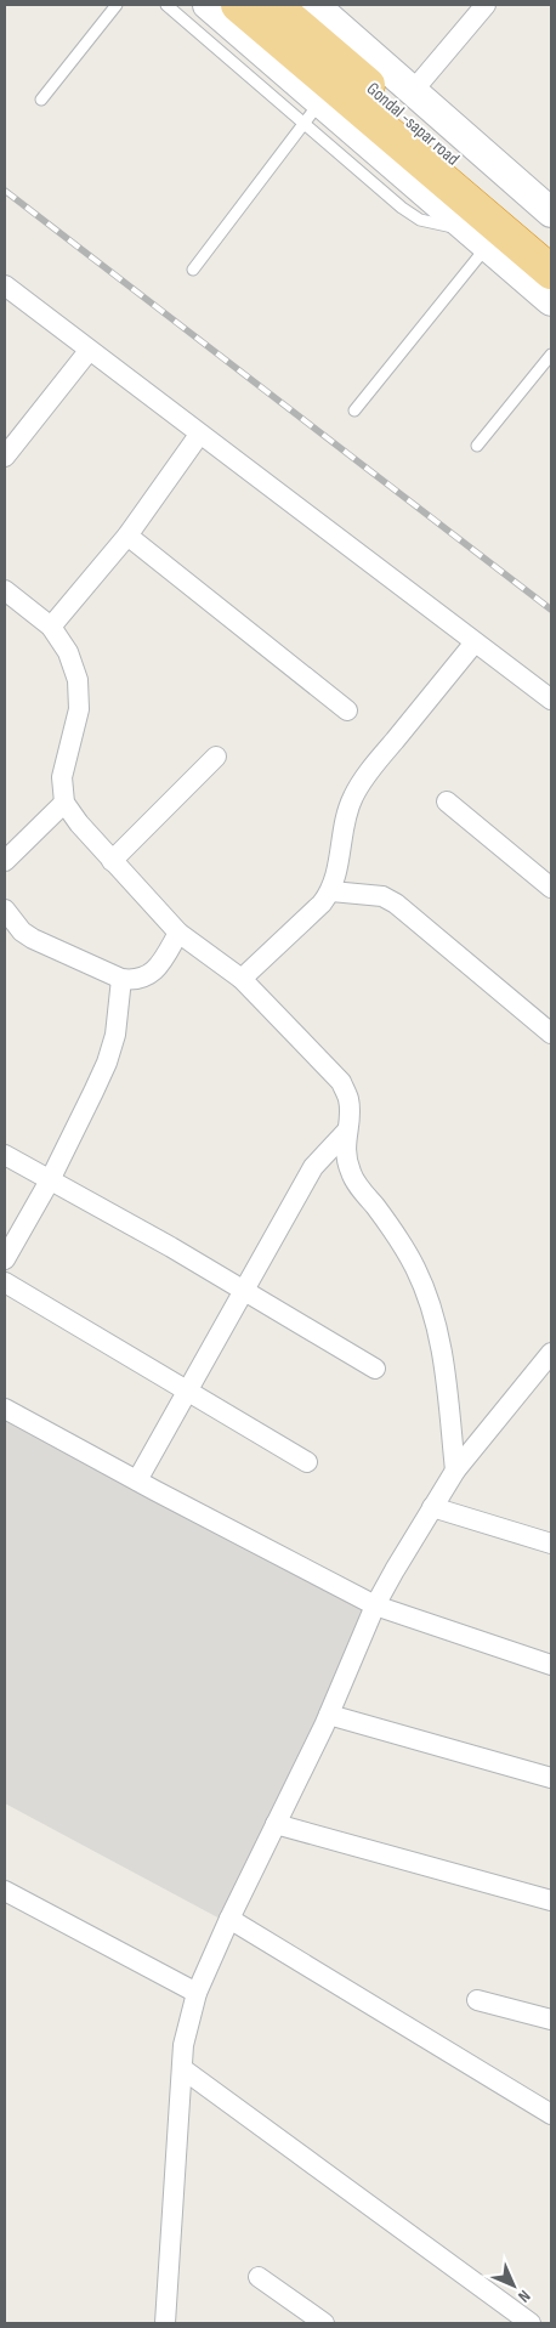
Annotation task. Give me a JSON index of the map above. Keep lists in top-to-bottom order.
{
  "streets": {
    "highway": ["Gondal -sapar road"]
  },
  "north": "bottom right"
}
